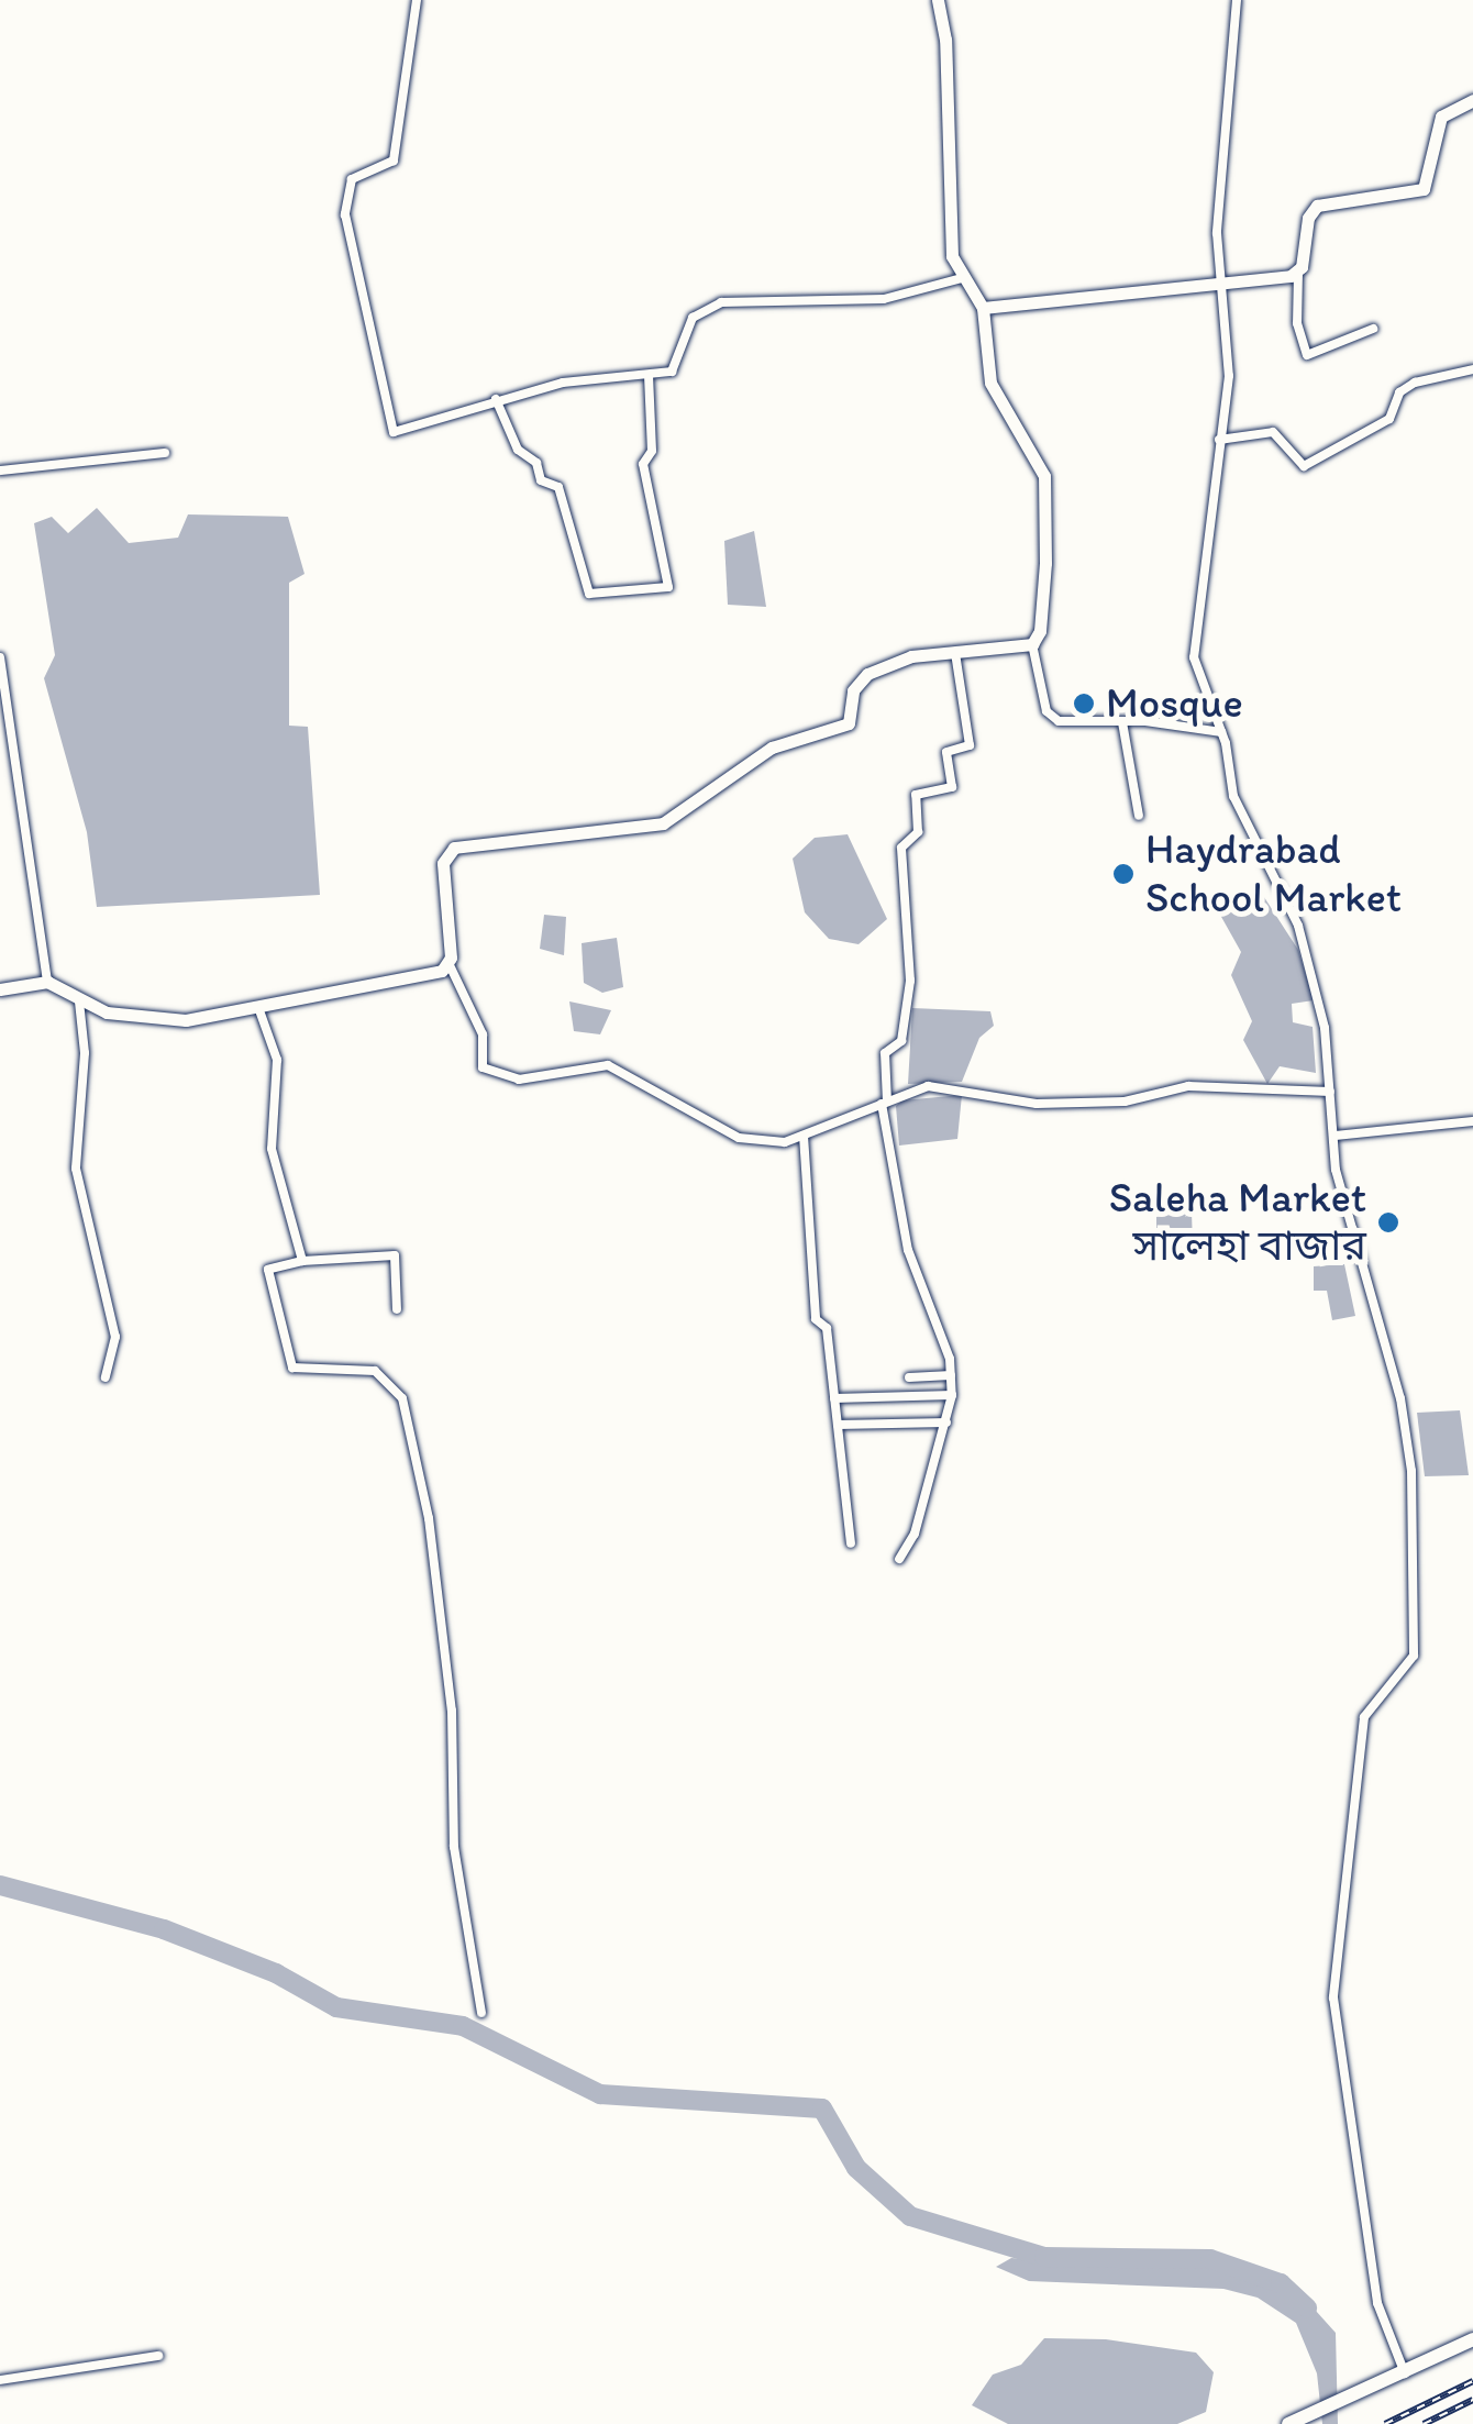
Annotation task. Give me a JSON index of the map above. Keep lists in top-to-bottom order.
{
  "places": ["Mosque", "Haydrabad School Market", "Saleha Market সালেহা বাজার"]
}
